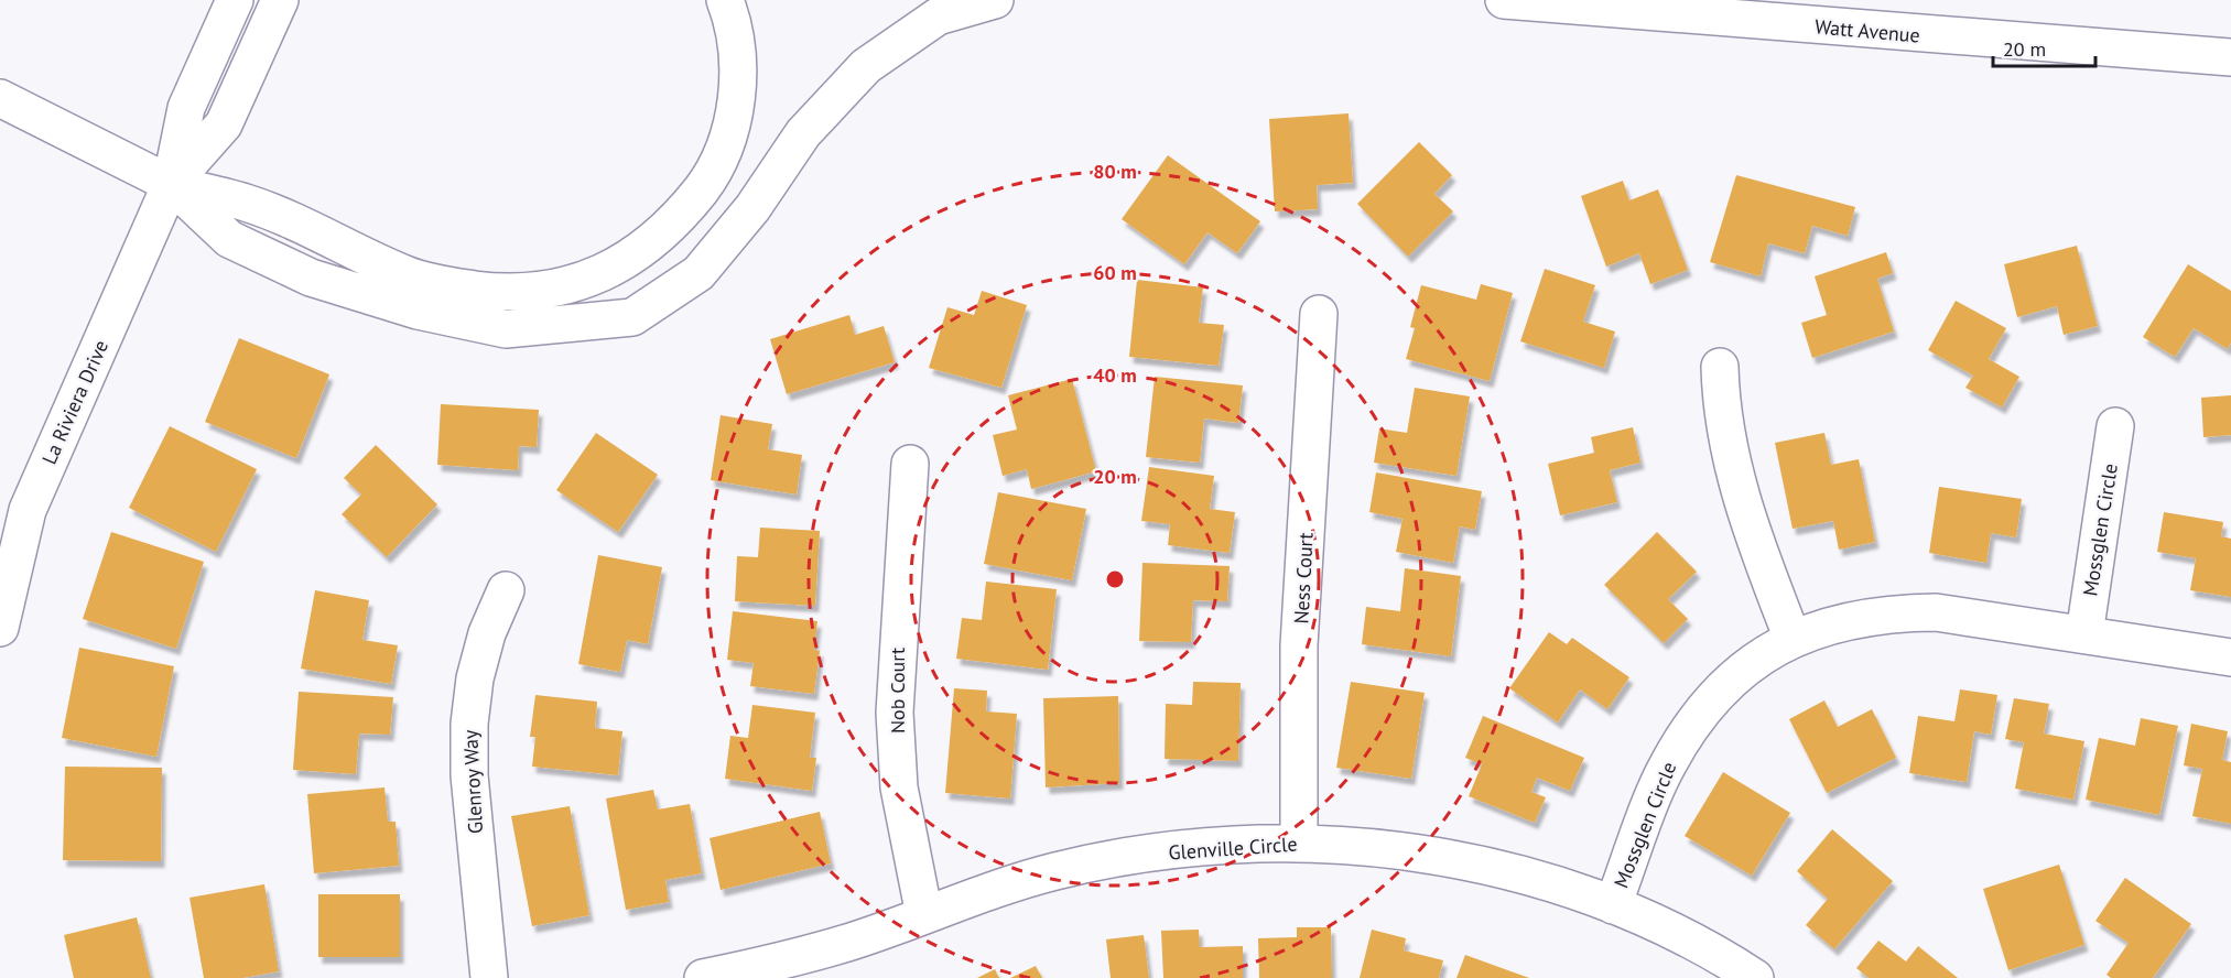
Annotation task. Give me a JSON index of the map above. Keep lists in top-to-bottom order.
{
  "streets": {
    "street": [
      "Watt Avenue",
      "La Riviera Drive",
      "Mossglen Circle",
      "Ness Court",
      "Nob Court",
      "Glenroy Way",
      "Glenville Circle"
    ]
  },
  "crossings": [
    ["Mossglen Circle", "Glenville Circle"],
    ["Ness Court", "Glenville Circle"],
    ["Nob Court", "Glenville Circle"]
  ],
  "scale_bar": "20 m",
  "rings": [
    "80 m",
    "60 m",
    "40 m",
    "20 m"
  ]
}
